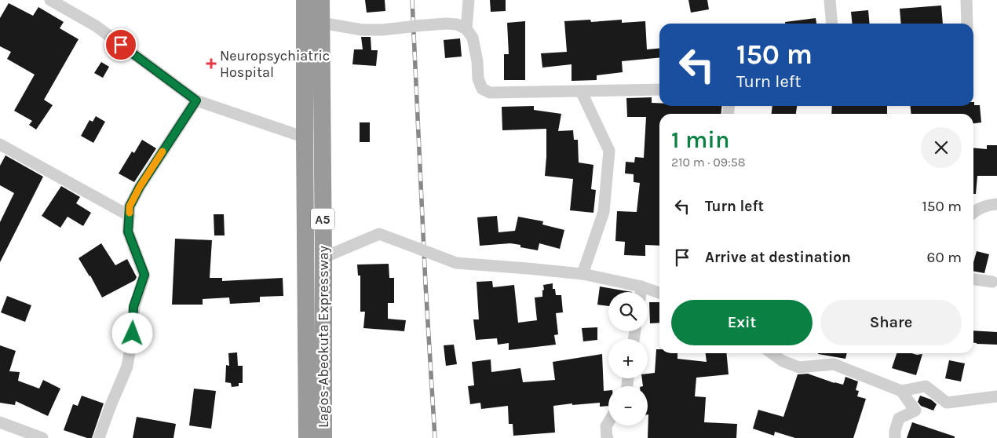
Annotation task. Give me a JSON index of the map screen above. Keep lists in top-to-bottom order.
{
  "streets": {
    "highway": ["A5", "Lagos-Abeokuta Expressway"]
  },
  "places": {
    "health": ["Neuropsychiatric Hospital"]
  },
  "page": {
    "turn": ["150 m", "Turn left"],
    "heading": ["1 min", "210 m · 09:58"],
    "list": [
      {
        "name": "Turn left",
        "value": "150 m"
      },
      {
        "name": "Arrive at destination",
        "value": "60 m"
      }
    ],
    "map_buttons": ["+", "−"],
    "buttons": ["Exit", "Share"]
  }
}
